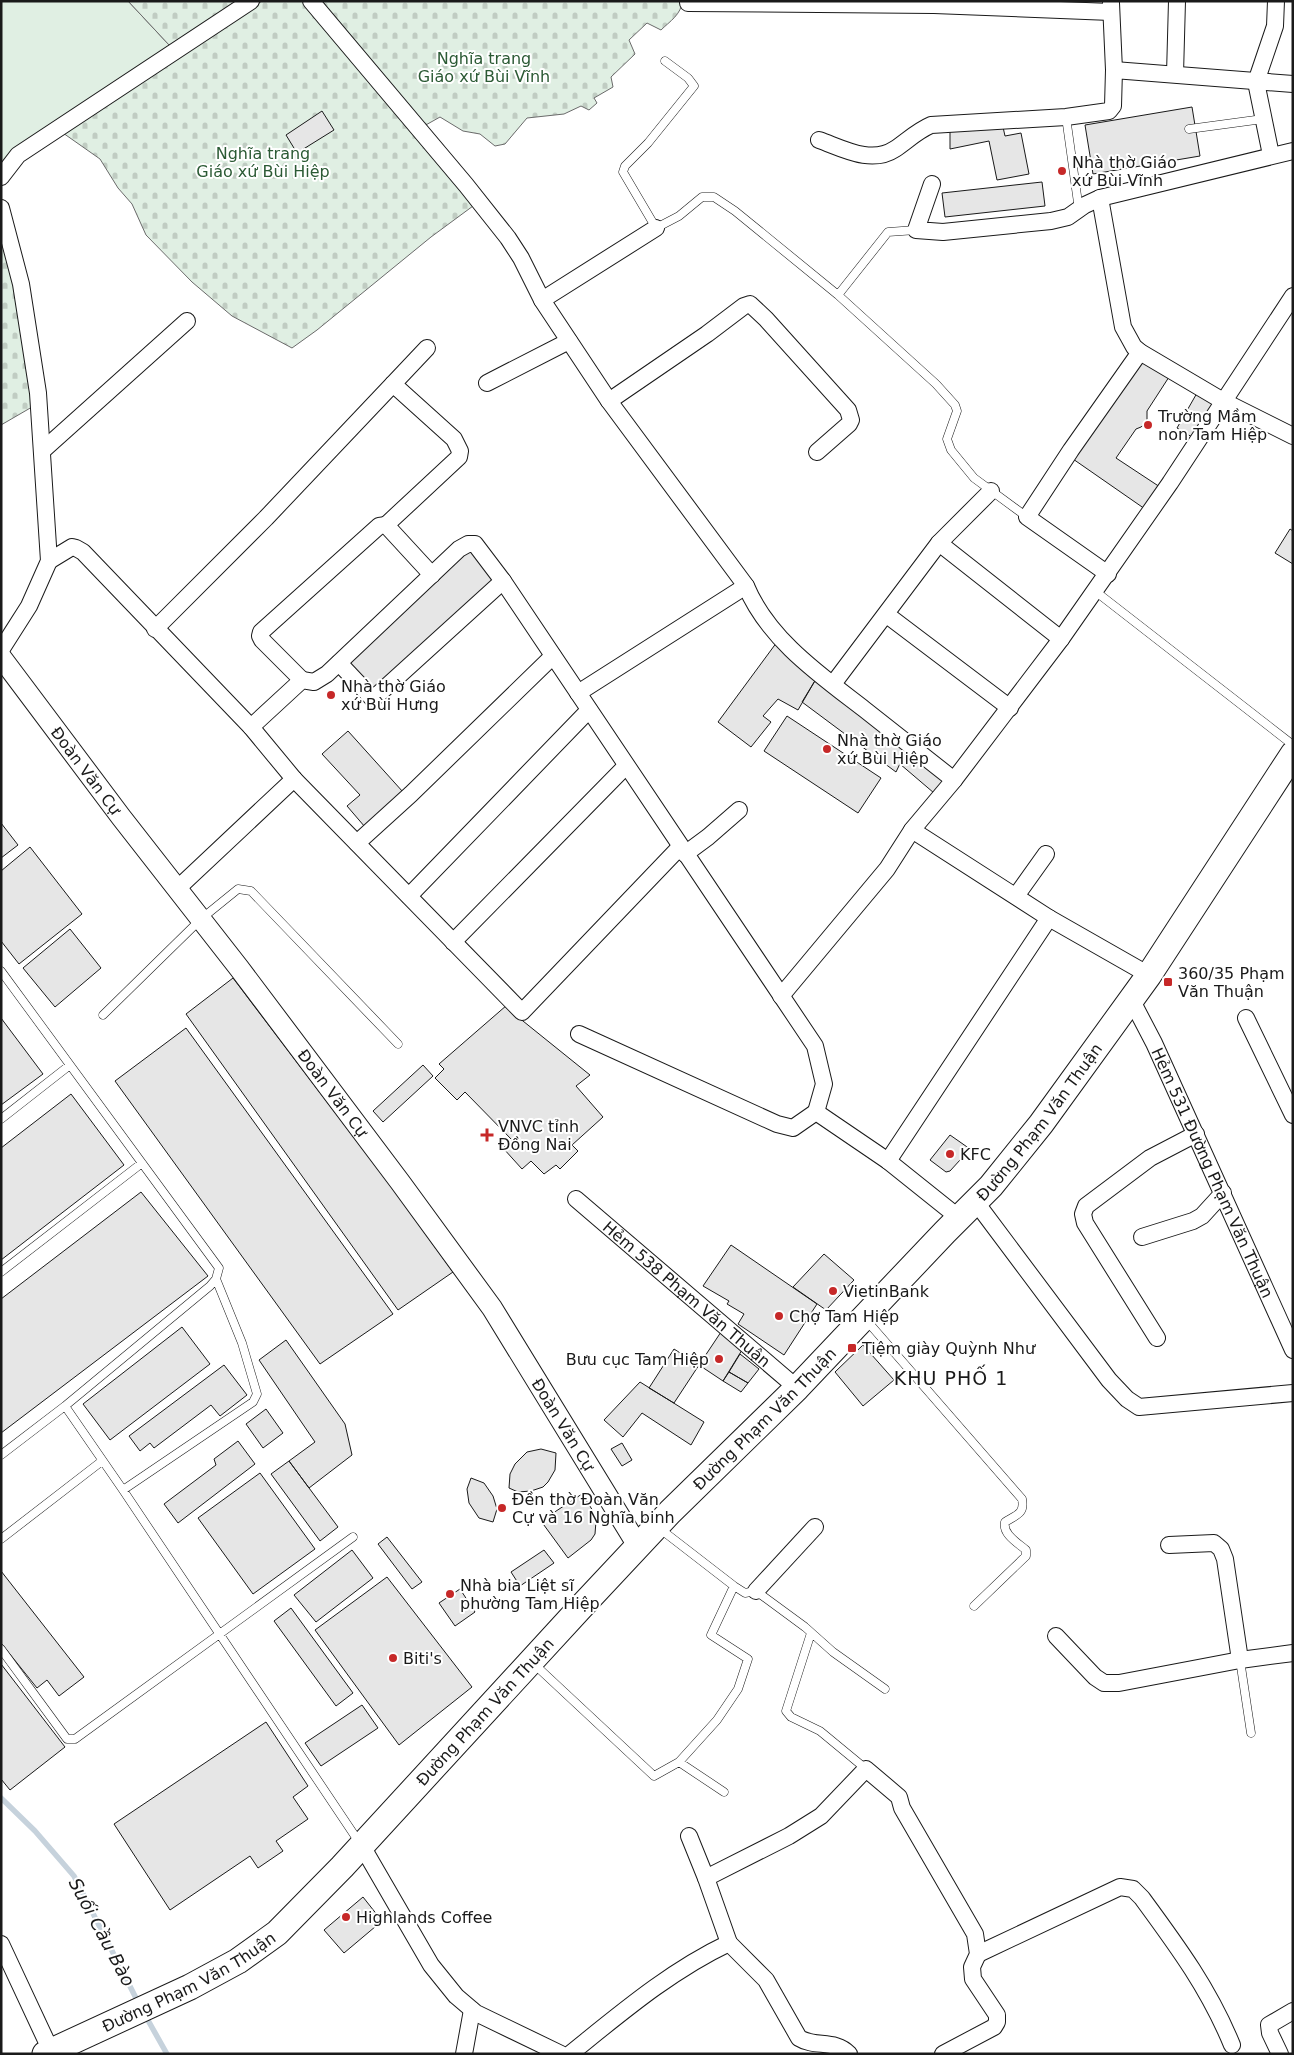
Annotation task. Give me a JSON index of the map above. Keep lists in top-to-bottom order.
{
  "streets": {
    "main road": ["Đường Phạm Văn Thuận"],
    "street": ["Đoàn Văn Cự", "Hẻm 531 Đường Phạm Văn Thuận", "Hẻm 538 Phạm Văn Thuận"]
  },
  "crossings": [
    ["Đoàn Văn Cự", "Đường Phạm Văn Thuận"],
    ["Đường Phạm Văn Thuận", "Hẻm 531 Đường Phạm Văn Thuận"],
    ["Đường Phạm Văn Thuận", "Hẻm 538 Phạm Văn Thuận"]
  ],
  "districts": ["KHU PHỐ 1"],
  "water": ["Suối Cầu Bào"],
  "parks": ["Nghĩa trang Giáo xứ Bùi Vĩnh", "Nghĩa trang Giáo xứ Bùi Hiệp"],
  "places": {
    "other": [
      "Nhà thờ Giáo xứ Bùi Vĩnh",
      "Trường Mầm non Tam Hiệp",
      "Nhà thờ Giáo xứ Bùi Hưng",
      "Nhà thờ Giáo xứ Bùi Hiệp",
      "KFC",
      "VietinBank",
      "Chợ Tam Hiệp",
      "Bưu cục Tam Hiệp",
      "Đền thờ Đoàn Văn Cự và 16 Nghĩa binh",
      "Nhà bia Liệt sĩ phường Tam Hiệp",
      "Biti's",
      "Highlands Coffee"
    ],
    "transit": ["360/35 Phạm Văn Thuận", "Tiệm giày Quỳnh Như"],
    "health": ["VNVC tỉnh Đồng Nai"]
  }
}
